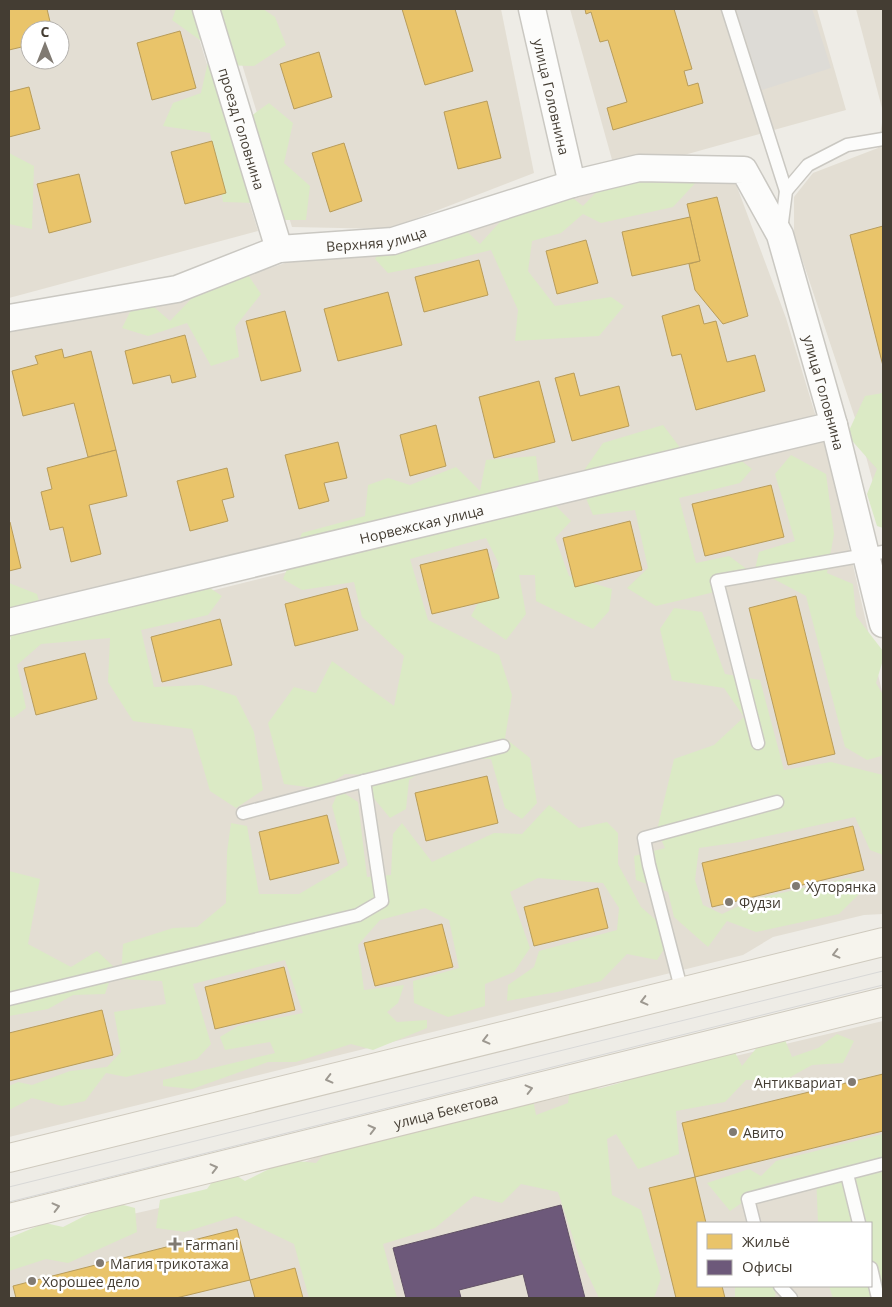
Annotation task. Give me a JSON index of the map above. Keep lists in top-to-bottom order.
{
  "streets": {
    "main road": ["улица Бекетова"],
    "street": [
      "улица Головнина",
      "проезд Головнина",
      "Верхняя улица",
      "Норвежская улица"
    ]
  },
  "crossings": [
    ["улица Головнина", "Верхняя улица"],
    ["улица Головнина", "Норвежская улица"],
    ["проезд Головнина", "Верхняя улица"]
  ],
  "places": {
    "other": [
      "Хуторянка",
      "Фудзи",
      "Антиквариат",
      "Авито",
      "Магия трикотажа",
      "Хорошее дело"
    ],
    "health": ["Farmani"]
  },
  "legend": ["Жильё", "Офисы"],
  "north": "top"
}
